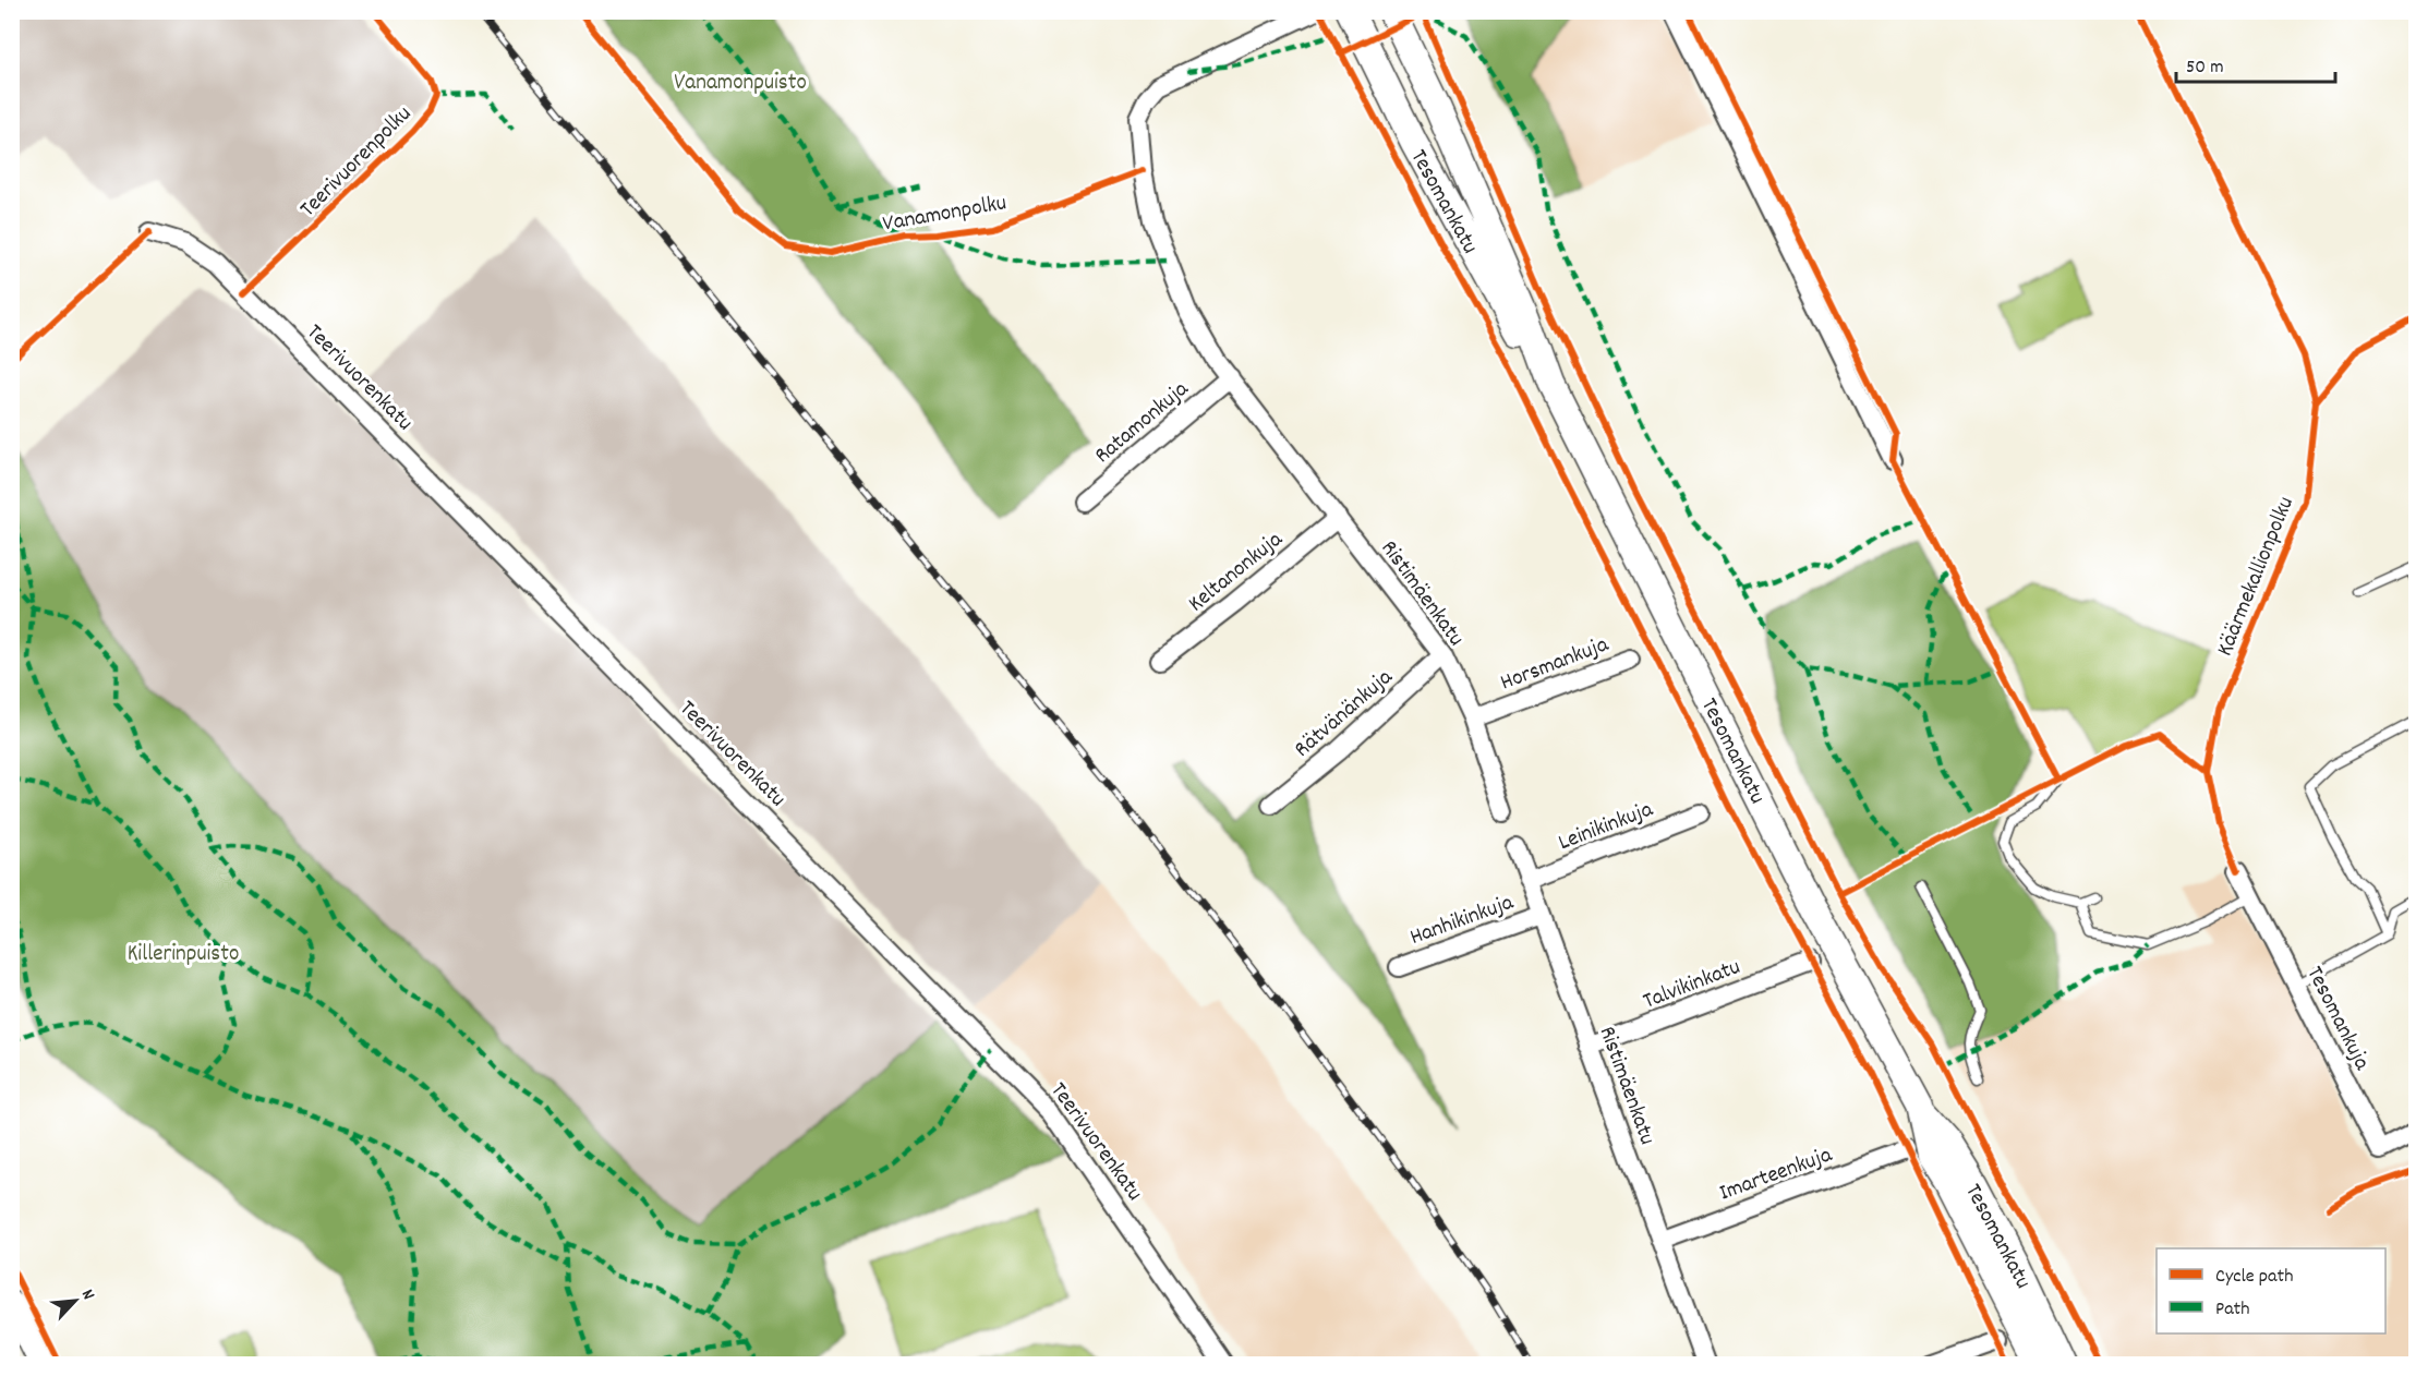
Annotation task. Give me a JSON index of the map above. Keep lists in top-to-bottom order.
{
  "streets": {
    "main road": ["Tesomankatu"],
    "street": [
      "Teerivuorenkatu",
      "Ratamonkuja",
      "Keltanonkuja",
      "Ristimäenkatu",
      "Horsmankuja",
      "Rätvänänkuja",
      "Leinikinkuja",
      "Hanhikinkuja",
      "Talvikinkatu",
      "Tesomankuja",
      "Imarteenkuja"
    ],
    "cycle path": ["Teerivuorenpolku", "Vanamonpolku", "Käärmekallionpolku"]
  },
  "crossings": [
    ["Ratamonkuja", "Ristimäenkatu"],
    ["Keltanonkuja", "Ristimäenkatu"],
    ["Ristimäenkatu", "Horsmankuja"],
    ["Ristimäenkatu", "Rätvänänkuja"],
    ["Ristimäenkatu", "Leinikinkuja"],
    ["Ristimäenkatu", "Hanhikinkuja"],
    ["Ristimäenkatu", "Talvikinkatu"],
    ["Ristimäenkatu", "Imarteenkuja"]
  ],
  "parks": ["Vanamonpuisto", "Killerinpuisto"],
  "legend": ["Cycle path", "Path"],
  "scale_bar": "50 m",
  "north": "top right"
}
